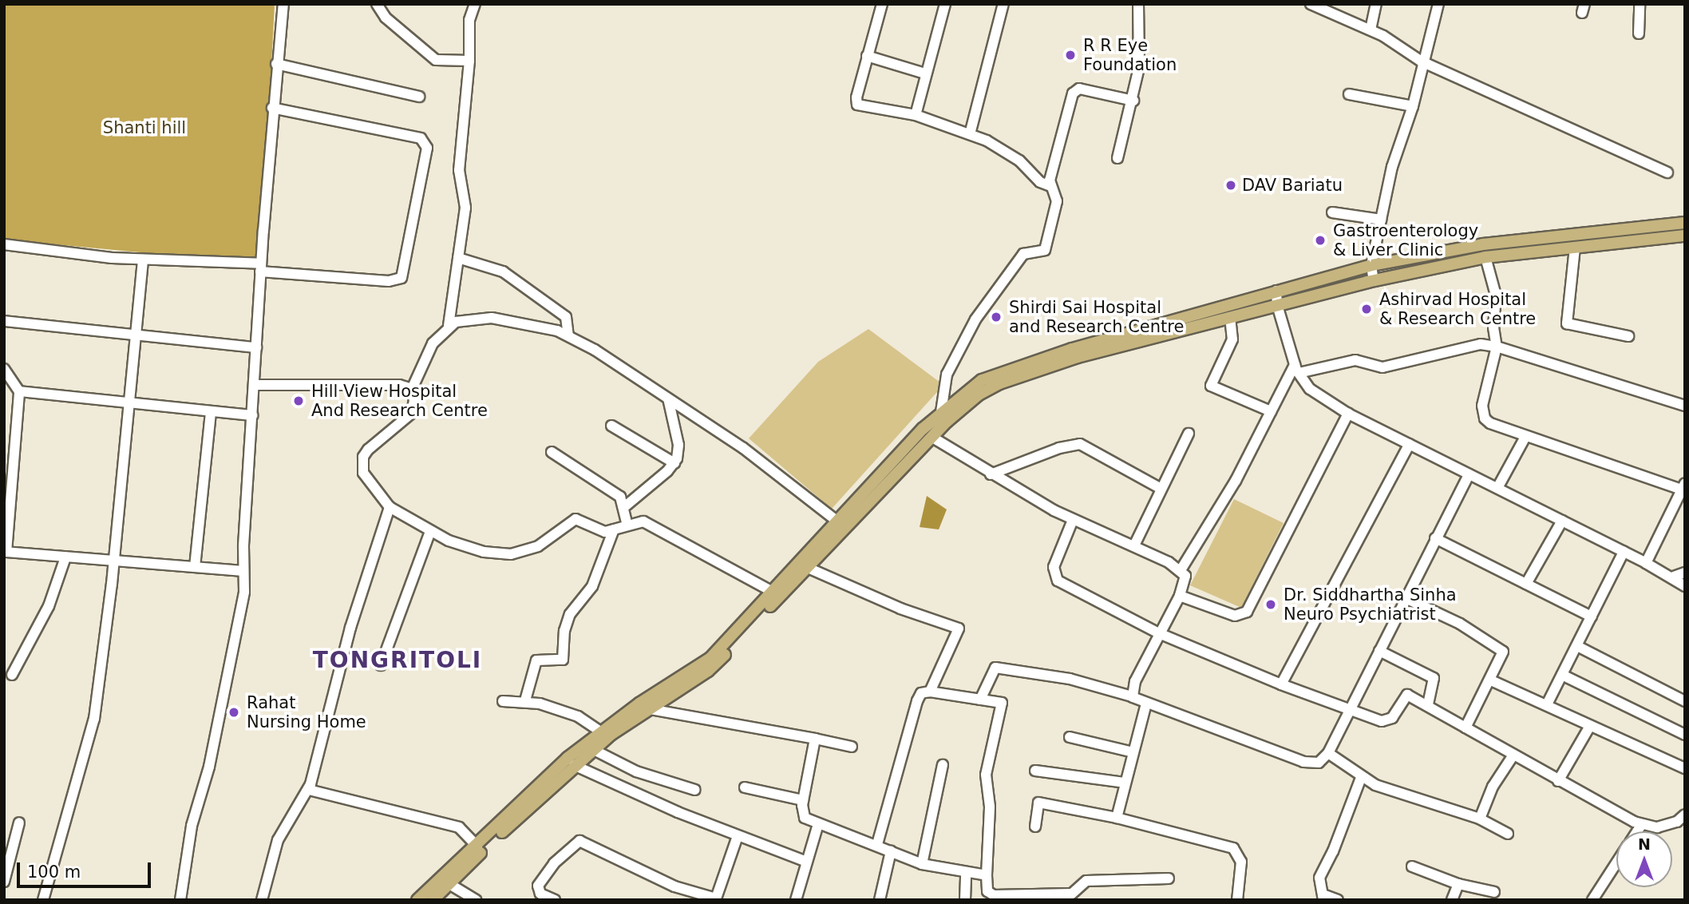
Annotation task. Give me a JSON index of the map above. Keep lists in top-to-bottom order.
{
  "districts": ["TONGRITOLI"],
  "parks": ["Shanti hill"],
  "places": [
    "R R Eye Foundation",
    "DAV Bariatu",
    "Gastroenterology & Liver Clinic",
    "Ashirvad Hospital & Research Centre",
    "Shirdi Sai Hospital and Research Centre",
    "Hill View Hospital And Research Centre",
    "Dr. Siddhartha Sinha Neuro Psychiatrist",
    "Rahat Nursing Home"
  ],
  "scale_bar": "100 m",
  "north": "top"
}
